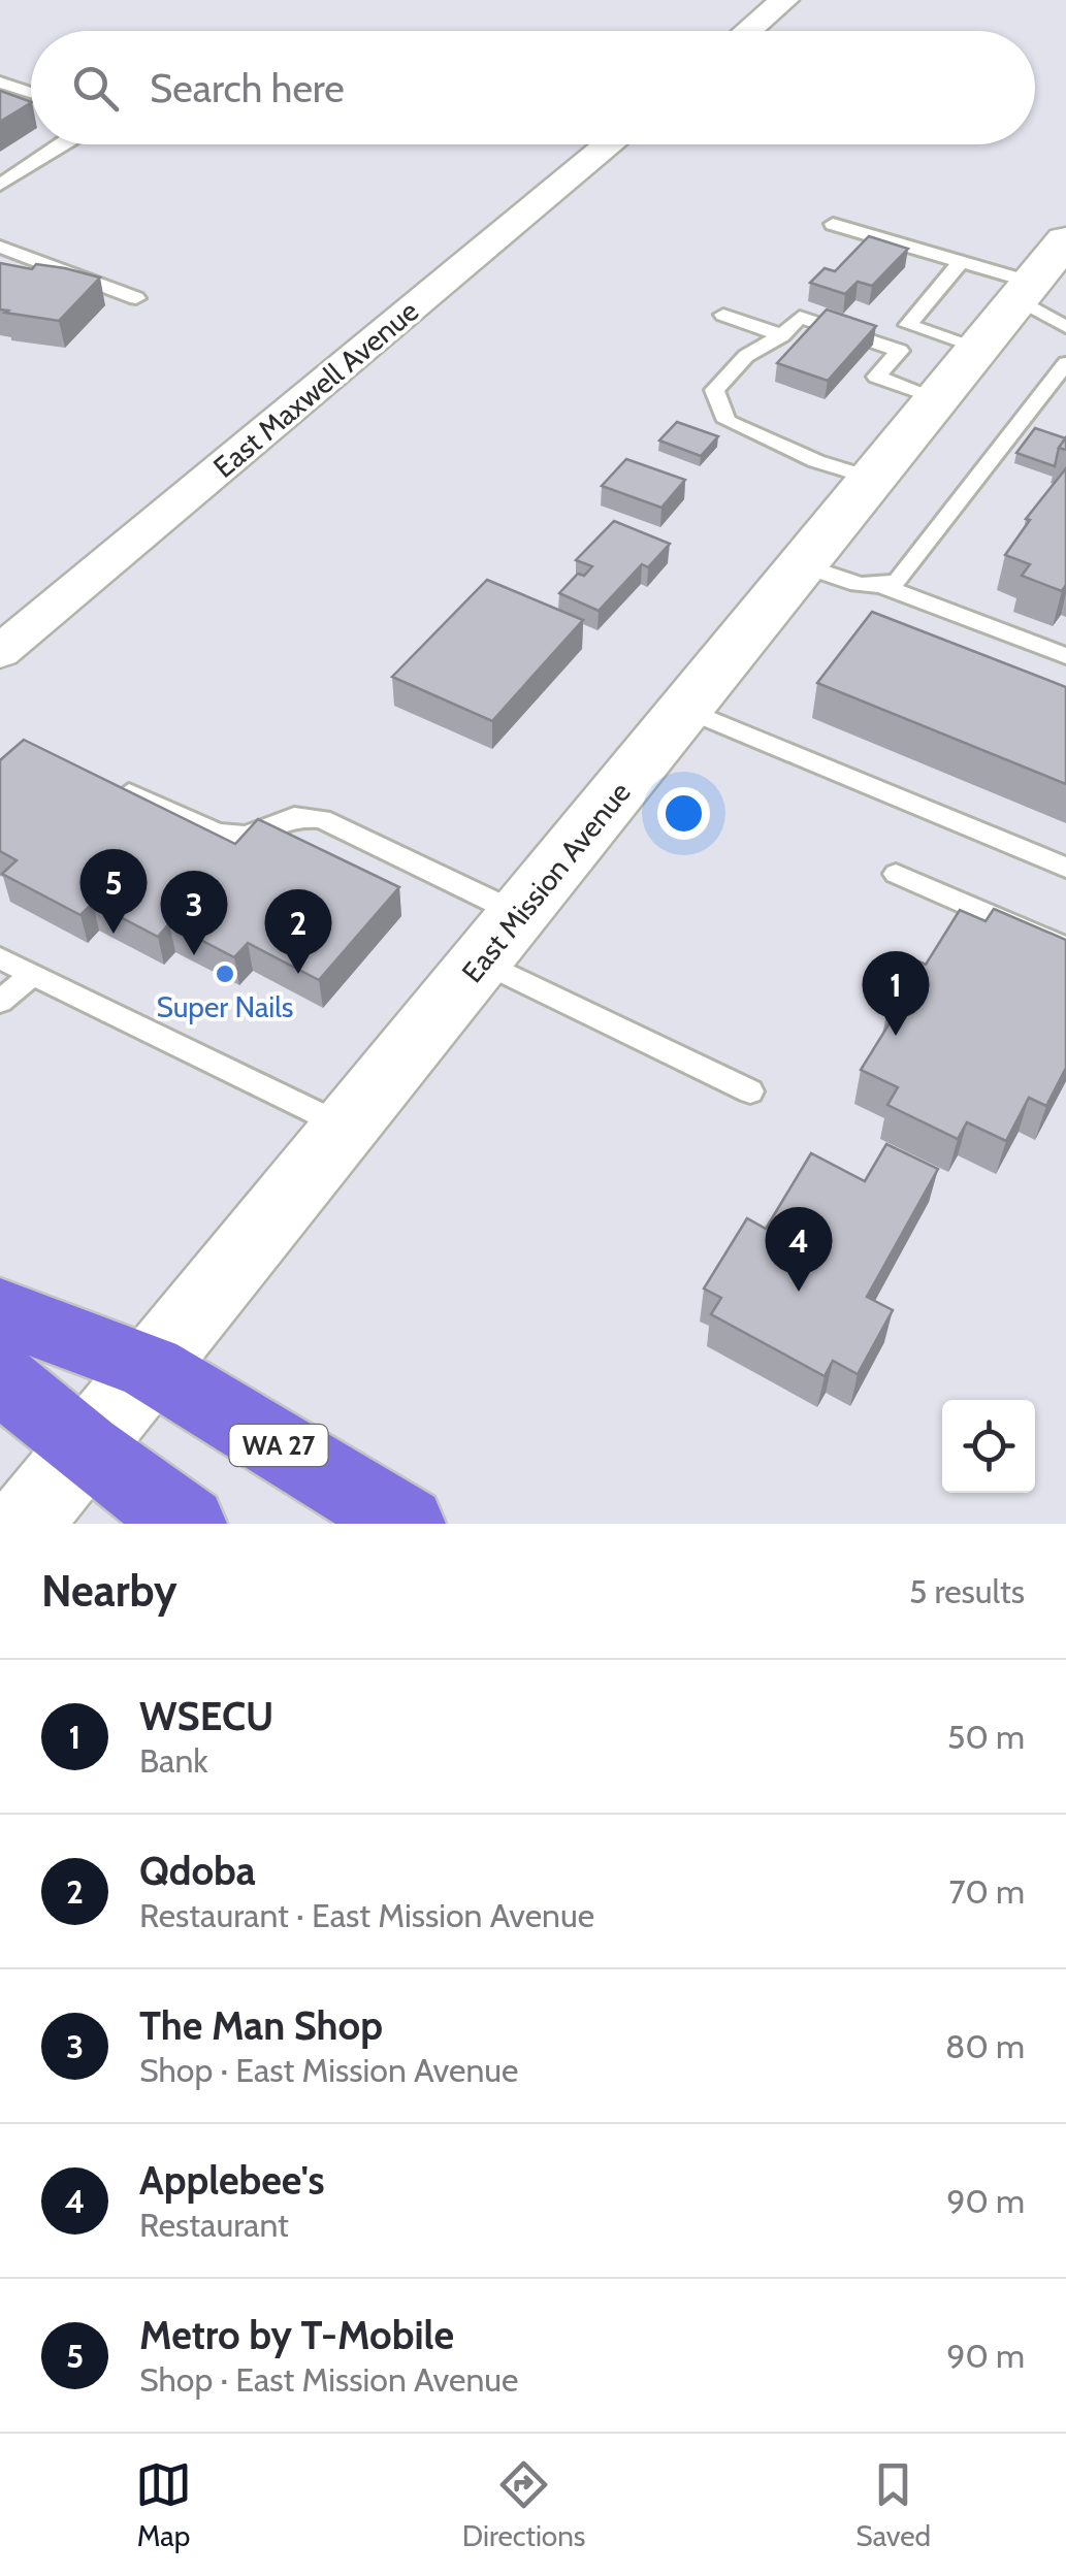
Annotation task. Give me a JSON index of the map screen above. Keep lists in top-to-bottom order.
{
  "streets": {
    "main road": ["WA 27"],
    "street": ["East Maxwell Avenue", "East Mission Avenue"]
  },
  "crossings": [
    ["East Mission Avenue", "WA 27"]
  ],
  "places": ["Super Nails"],
  "page": {
    "search": "Search here",
    "pins": [
      "5",
      "3",
      "2",
      "1",
      "4"
    ],
    "heading": ["Nearby", "5 results"],
    "list": [
      {
        "mark": "1",
        "name": "WSECU",
        "note": "Bank",
        "value": "50 m"
      },
      {
        "mark": "2",
        "name": "Qdoba",
        "note": "Restaurant · East Mission Avenue",
        "value": "70 m"
      },
      {
        "mark": "3",
        "name": "The Man Shop",
        "note": "Shop · East Mission Avenue",
        "value": "80 m"
      },
      {
        "mark": "4",
        "name": "Applebee's",
        "note": "Restaurant",
        "value": "90 m"
      },
      {
        "mark": "5",
        "name": "Metro by T-Mobile",
        "note": "Shop · East Mission Avenue",
        "value": "90 m"
      }
    ],
    "nav": ["Map", "Directions", "Saved"]
  }
}
